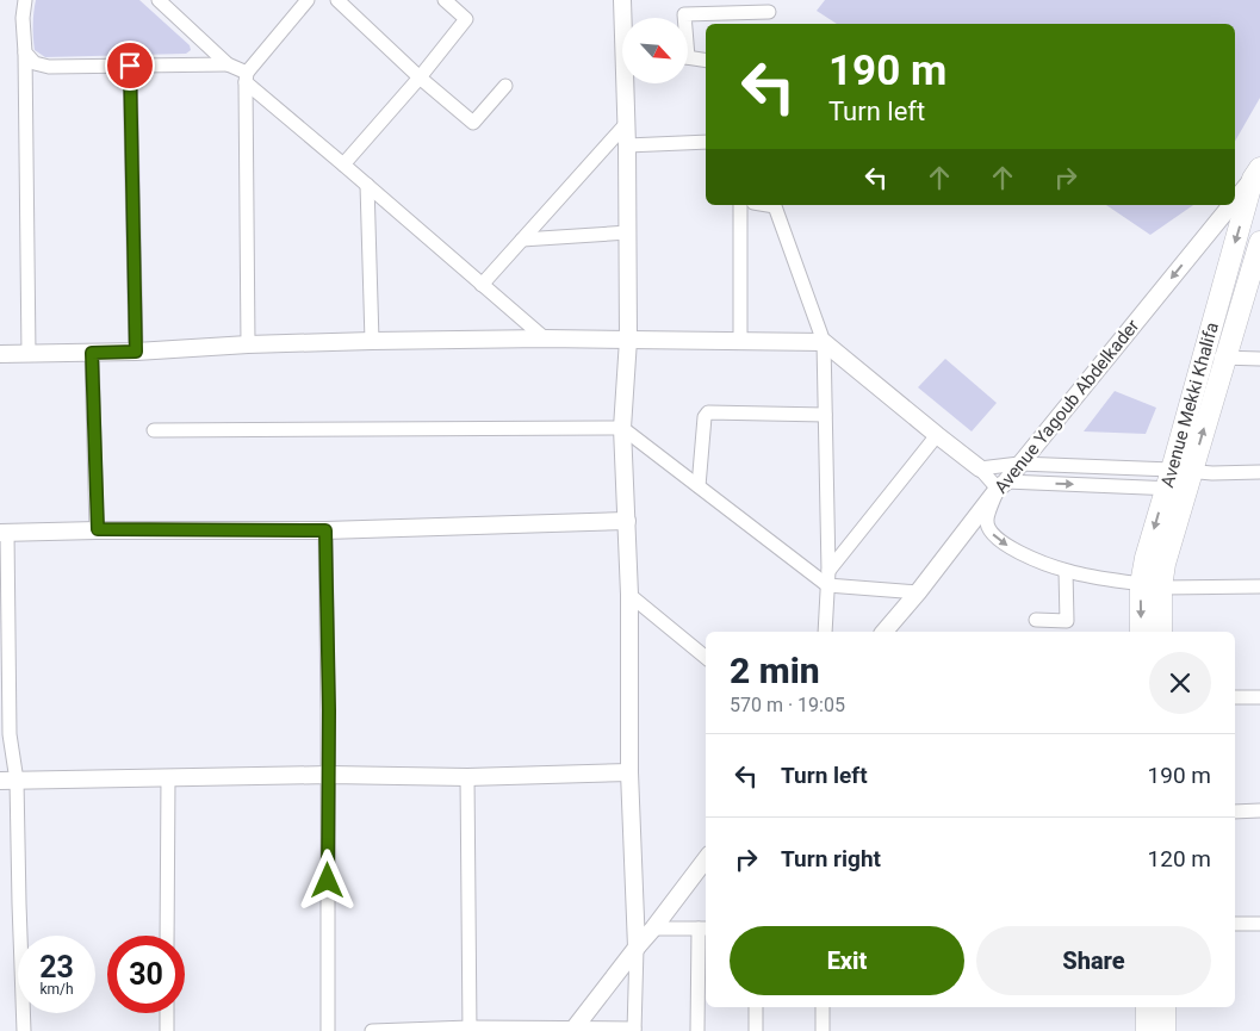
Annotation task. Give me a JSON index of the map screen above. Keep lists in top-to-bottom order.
{
  "streets": {
    "main road": ["Avenue Mekki Khalifa"],
    "street": ["Avenue Yagoub Abdelkader"]
  },
  "crossings": [
    ["Avenue Mekki Khalifa", "Avenue Yagoub Abdelkader"]
  ],
  "one_way": ["Avenue Yagoub Abdelkader"],
  "north": "bottom right",
  "page": {
    "turn": ["190 m", "Turn left"],
    "heading": ["2 min", "570 m · 19:05"],
    "list": [
      {
        "name": "Turn left",
        "value": "190 m"
      },
      {
        "name": "Turn right",
        "value": "120 m"
      }
    ],
    "buttons": ["Exit", "Share"],
    "speed": "23 km/h",
    "limit": "30"
  }
}
